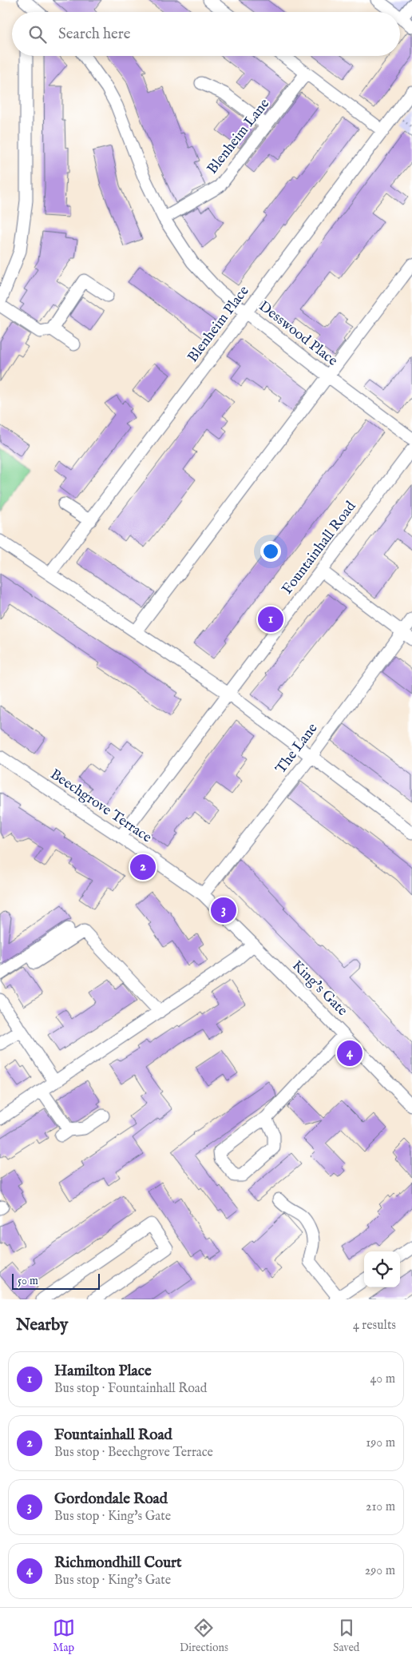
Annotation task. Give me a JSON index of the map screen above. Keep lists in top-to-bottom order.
{
  "streets": {
    "street": [
      "Blenheim Lane",
      "Blenheim Place",
      "Desswood Place",
      "Fountainhall Road",
      "The Lane",
      "Beechgrove Terrace",
      "King's Gate"
    ]
  },
  "crossings": [
    ["Blenheim Lane", "Desswood Place"],
    ["Blenheim Place", "Desswood Place"],
    ["Fountainhall Road", "Beechgrove Terrace"],
    ["The Lane", "Beechgrove Terrace"],
    ["The Lane", "King's Gate"],
    ["Beechgrove Terrace", "King's Gate"]
  ],
  "scale_bar": "50 m",
  "page": {
    "search": "Search here",
    "pins": [
      "1",
      "2",
      "3",
      "4"
    ],
    "scale": "50 m",
    "heading": ["Nearby", "4 results"],
    "list": [
      {
        "mark": "1",
        "name": "Hamilton Place",
        "note": "Bus stop · Fountainhall Road",
        "value": "40 m"
      },
      {
        "mark": "2",
        "name": "Fountainhall Road",
        "note": "Bus stop · Beechgrove Terrace",
        "value": "190 m"
      },
      {
        "mark": "3",
        "name": "Gordondale Road",
        "note": "Bus stop · King's Gate",
        "value": "210 m"
      },
      {
        "mark": "4",
        "name": "Richmondhill Court",
        "note": "Bus stop · King's Gate",
        "value": "290 m"
      }
    ],
    "nav": ["Map", "Directions", "Saved"]
  }
}
